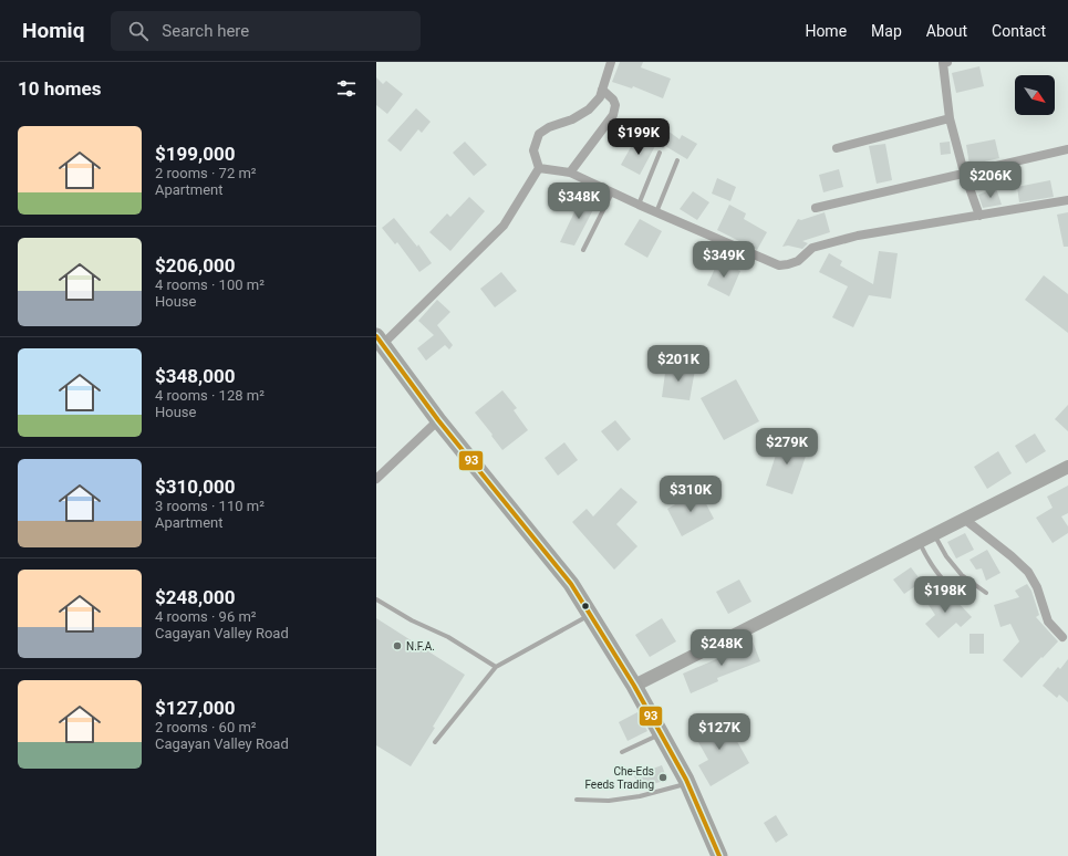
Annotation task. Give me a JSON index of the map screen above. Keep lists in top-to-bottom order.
{
  "places": ["N.F.A.", "Che-Eds Feeds Trading"],
  "lines": ["transit line 93"],
  "north": "bottom right",
  "page": {
    "header": "Homiq",
    "search": "Search here",
    "nav": [
      "Home",
      "Map",
      "About",
      "Contact"
    ],
    "heading": "10 homes",
    "list": [
      {
        "name": "$199,000",
        "note": "2 rooms · 72 m² · Apartment"
      },
      {
        "name": "$206,000",
        "note": "4 rooms · 100 m² · House"
      },
      {
        "name": "$348,000",
        "note": "4 rooms · 128 m² · House"
      },
      {
        "name": "$310,000",
        "note": "3 rooms · 110 m² · Apartment"
      },
      {
        "name": "$248,000",
        "note": "4 rooms · 96 m² · Cagayan Valley Road"
      },
      {
        "name": "$127,000",
        "note": "2 rooms · 60 m² · Cagayan Valley Road"
      }
    ],
    "price": [
      "$199K",
      "$206K",
      "$348K",
      "$349K",
      "$201K",
      "$279K",
      "$310K",
      "$198K",
      "$248K",
      "$127K"
    ]
  }
}
